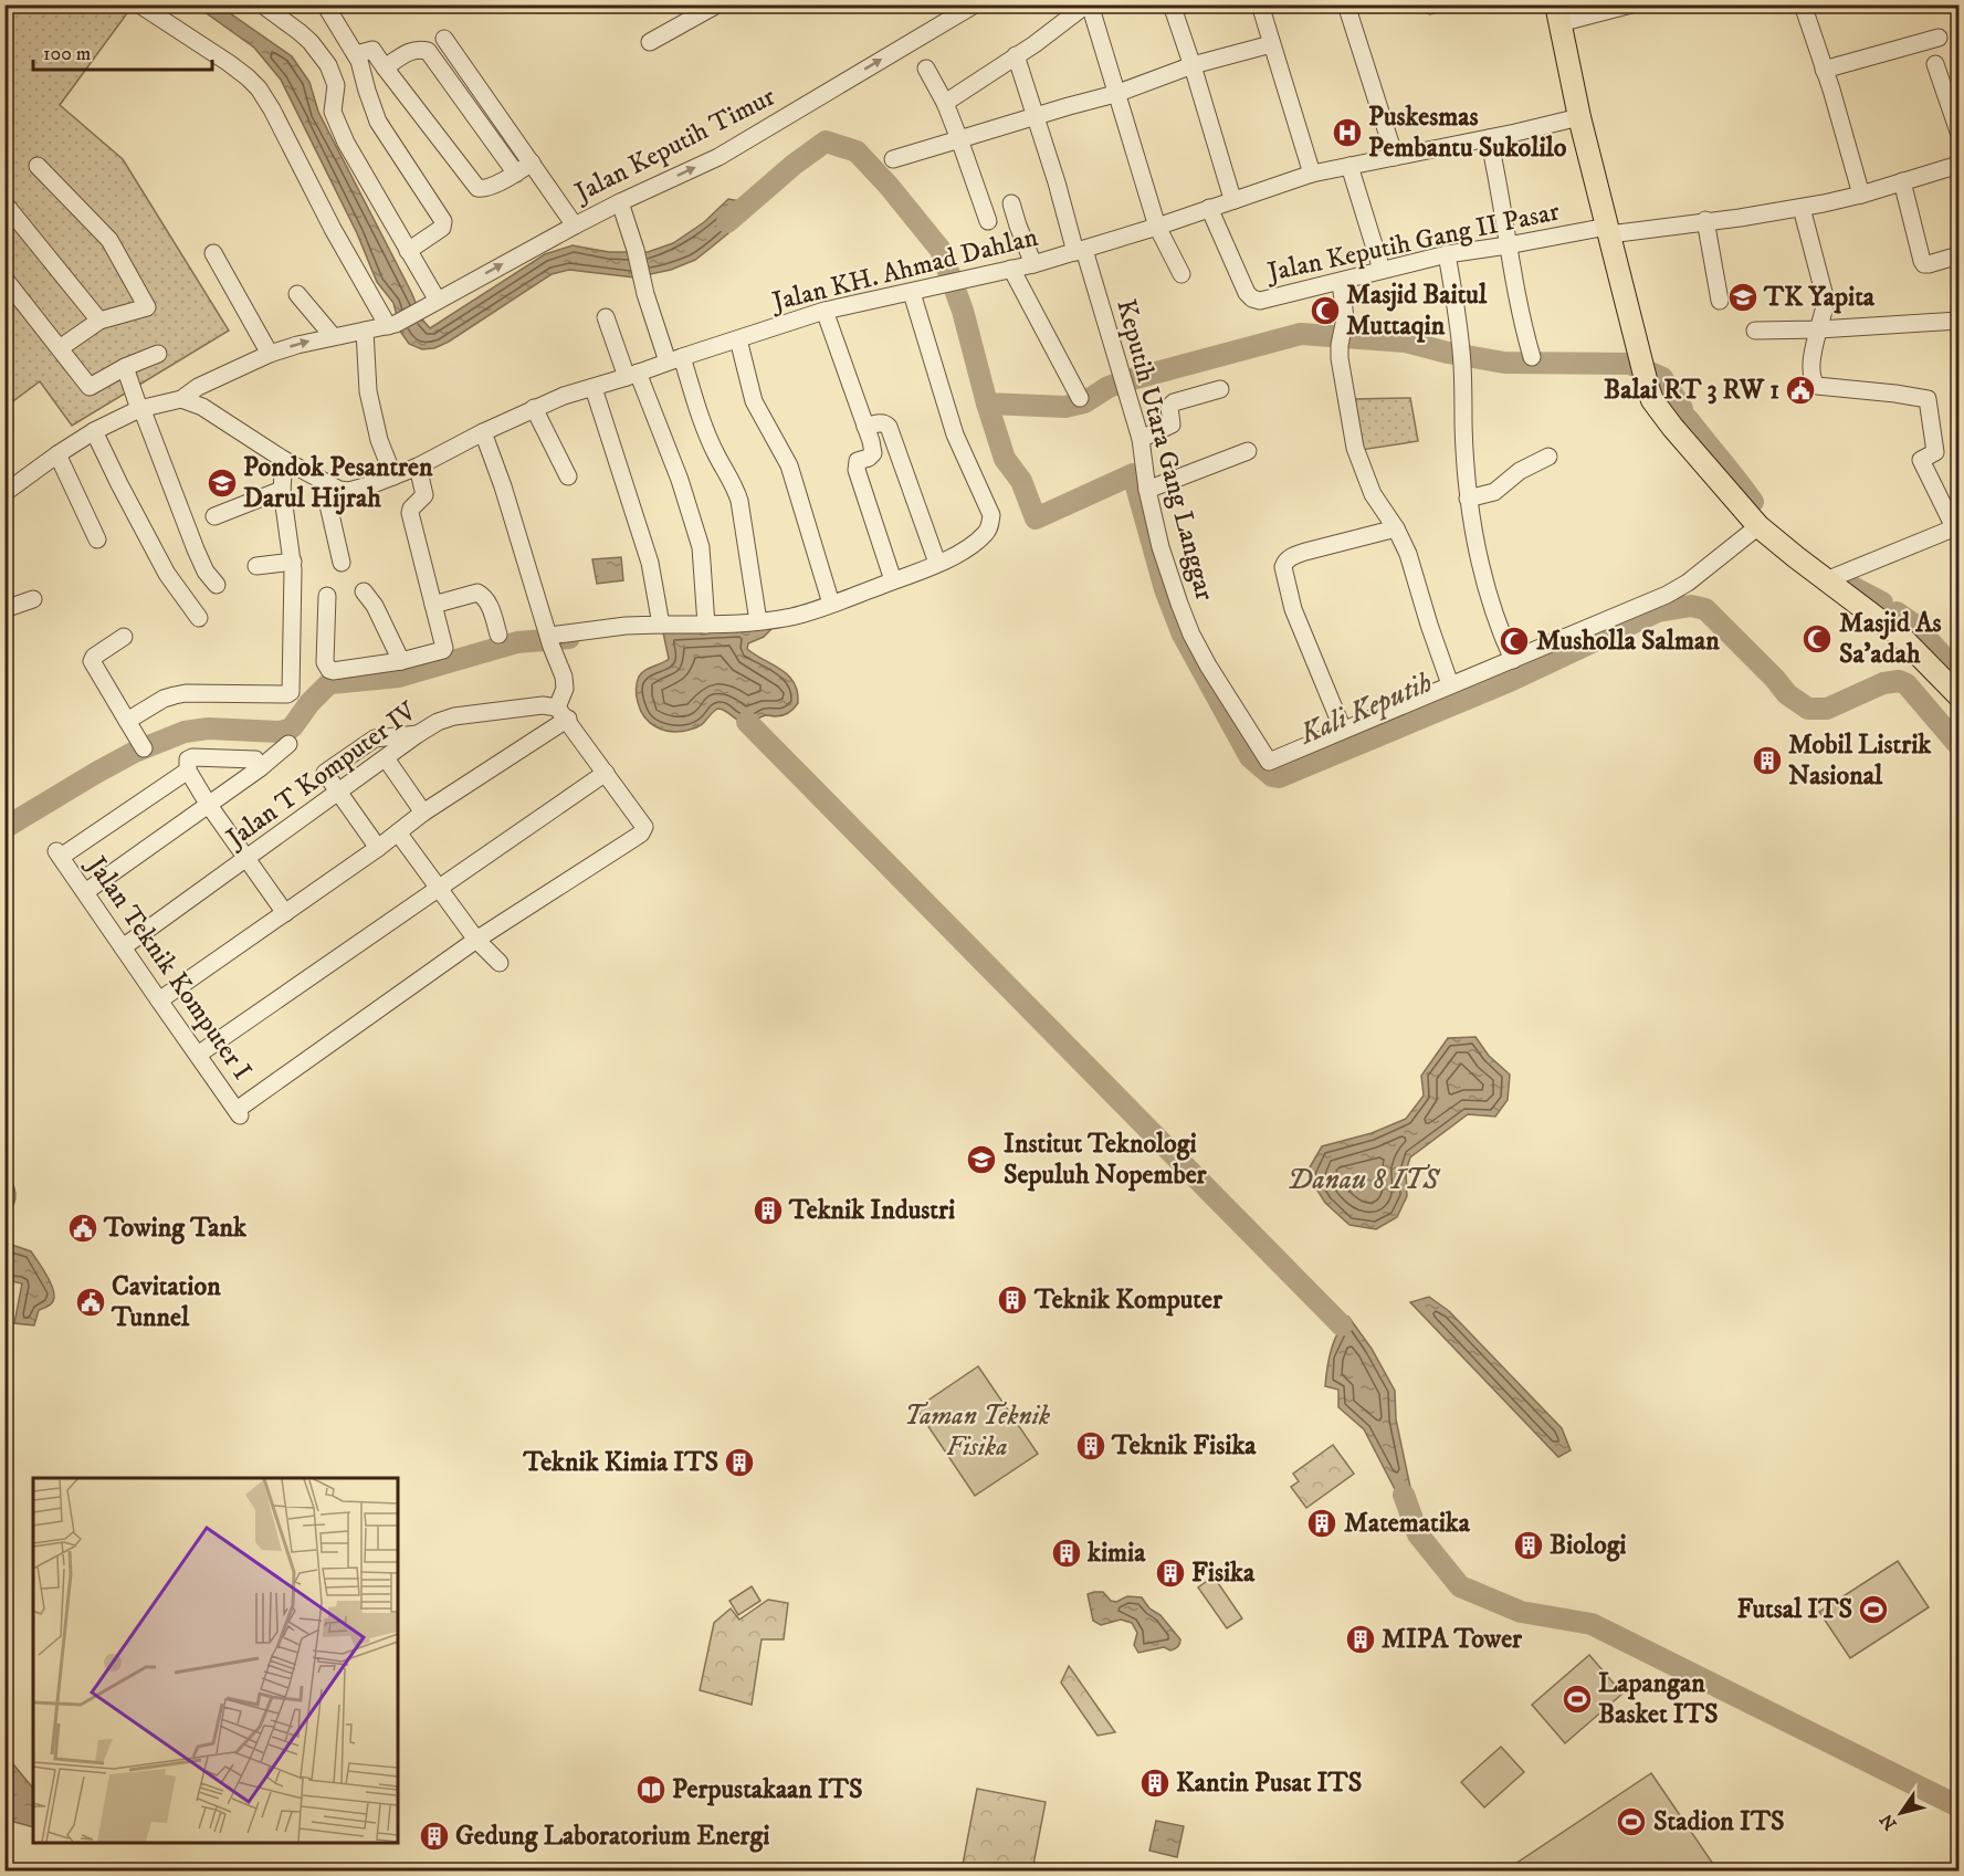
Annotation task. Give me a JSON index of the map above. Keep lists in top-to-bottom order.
{
  "streets": {
    "street": [
      "Jalan Keputih Timur",
      "Jalan Keputih Gang II Pasar",
      "Jalan KH. Ahmad Dahlan",
      "Keputih Utara Gang Langgar",
      "Jalan T Komputer IV",
      "Jalan Teknik Komputer I"
    ]
  },
  "crossings": [
    ["Jalan Keputih Timur", "Jalan KH. Ahmad Dahlan"],
    ["Jalan Keputih Gang II Pasar", "Jalan KH. Ahmad Dahlan"],
    ["Jalan KH. Ahmad Dahlan", "Keputih Utara Gang Langgar"],
    ["Jalan T Komputer IV", "Jalan Teknik Komputer I"]
  ],
  "water": ["Kali Keputih", "Danau 8 ITS"],
  "parks": ["Taman Teknik Fisika"],
  "places": {
    "hospital": ["Puskesmas Pembantu Sukolilo"],
    "school or university": ["TK Yapita", "Pondok Pesantren Darul Hijrah", "Institut Teknologi Sepuluh Nopember"],
    "mosque": ["Masjid Baitul Muttaqin", "Masjid As Sa'adah", "Musholla Salman"],
    "public building": ["Balai RT 3 RW 1", "Towing Tank", "Cavitation Tunnel"],
    "building": [
      "Mobil Listrik Nasional",
      "Teknik Industri",
      "Teknik Komputer",
      "Teknik Fisika",
      "Teknik Kimia ITS",
      "Matematika",
      "Biologi",
      "kimia",
      "Fisika",
      "MIPA Tower",
      "Kantin Pusat ITS",
      "Gedung Laboratorium Energi"
    ],
    "sports": ["Futsal ITS", "Lapangan Basket ITS", "Stadion ITS"],
    "library": ["Perpustakaan ITS"]
  },
  "scale_bar": "100 m",
  "north": "bottom left"
}
